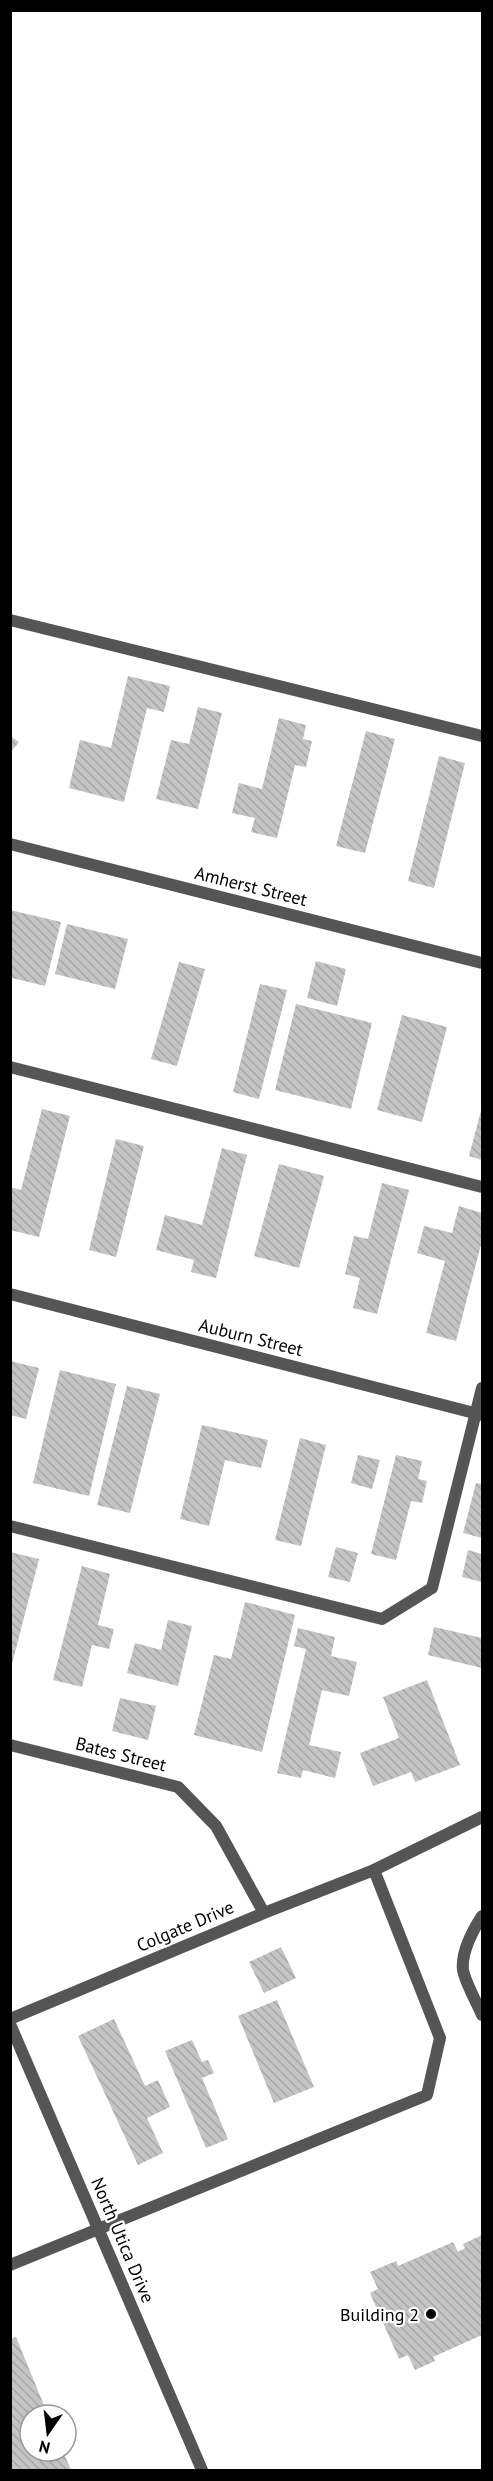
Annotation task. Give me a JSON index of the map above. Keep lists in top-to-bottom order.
{
  "streets": {
    "street": [
      "Amherst Street",
      "Auburn Street",
      "Bates Street",
      "Colgate Drive",
      "North Utica Drive"
    ]
  },
  "crossings": [
    ["Bates Street", "Colgate Drive"]
  ],
  "places": ["Building 2"],
  "north": "bottom"
}
